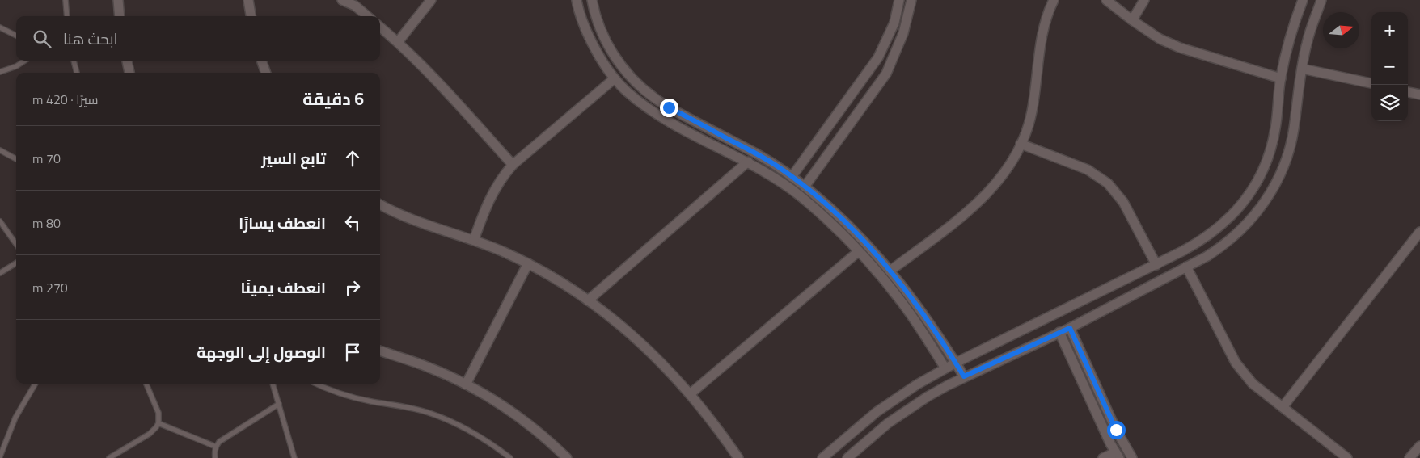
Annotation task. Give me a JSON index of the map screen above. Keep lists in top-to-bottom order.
{
  "north": "right",
  "page": {
    "map_buttons": ["+", "−"],
    "search": "ابحث هنا",
    "heading": ["6 دقيقة", "سيرًا · 420 m"],
    "list": [
      ["تابع السير", "70 m"],
      ["انعطف يسارًا", "80 m"],
      ["انعطف يمينًا", "270 m"],
      "الوصول إلى الوجهة"
    ]
  }
}
